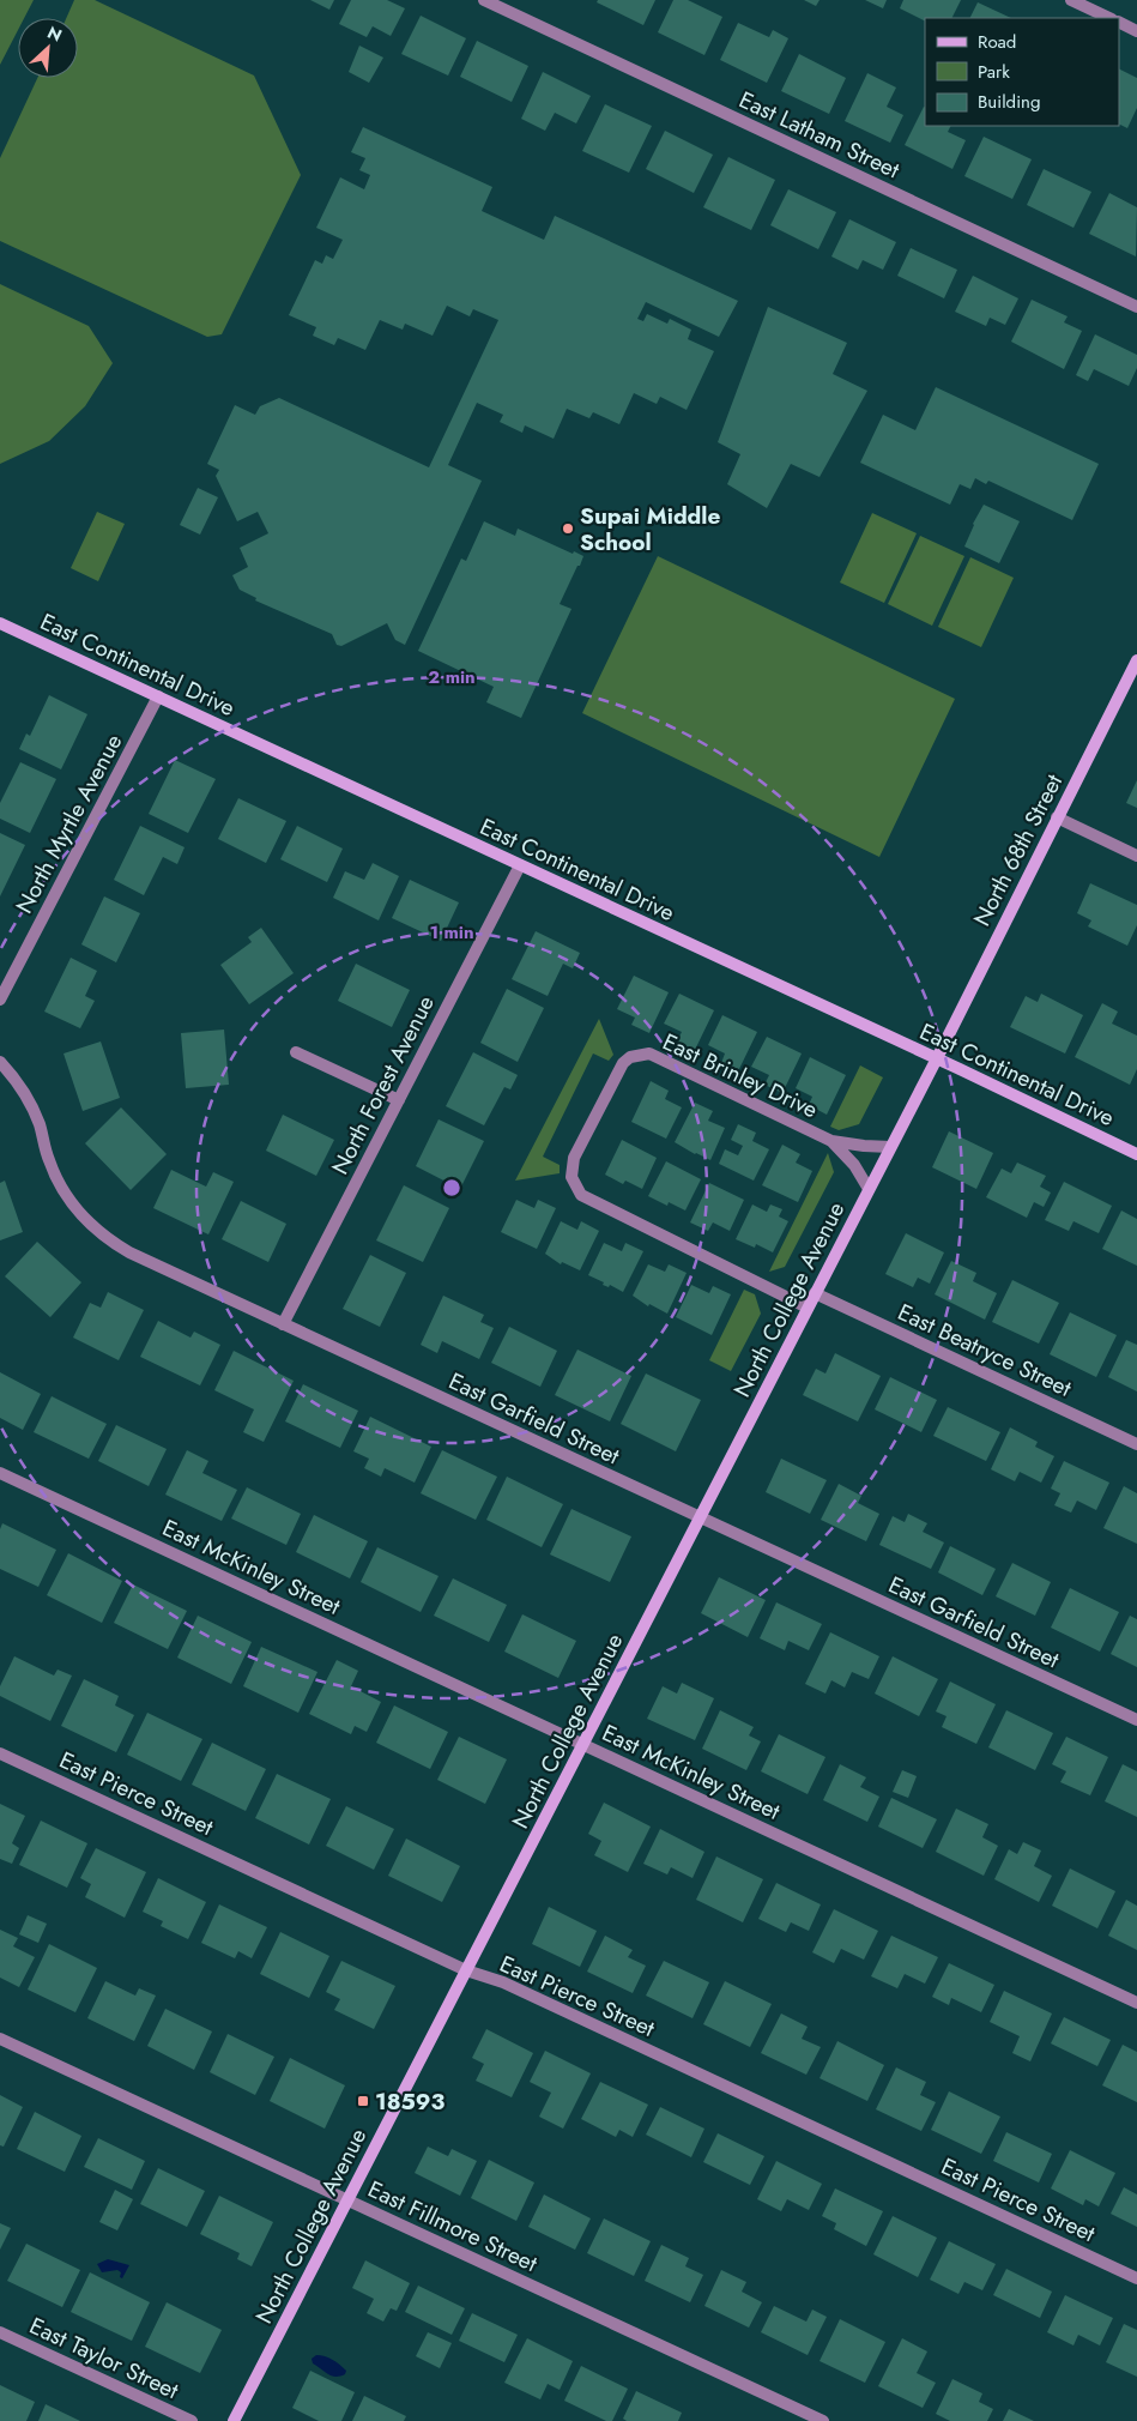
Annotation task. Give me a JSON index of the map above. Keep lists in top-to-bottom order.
{
  "streets": {
    "street": [
      "East Latham Street",
      "East Continental Drive",
      "North Myrtle Avenue",
      "North 68th Street",
      "East Brinley Drive",
      "North Forest Avenue",
      "North College Avenue",
      "East Beatryce Street",
      "East Garfield Street",
      "East McKinley Street",
      "East Pierce Street",
      "East Fillmore Street",
      "East Taylor Street"
    ]
  },
  "crossings": [
    ["East Continental Drive", "North Myrtle Avenue"],
    ["East Continental Drive", "North 68th Street"],
    ["East Continental Drive", "North Forest Avenue"],
    ["East Continental Drive", "North College Avenue"],
    ["North 68th Street", "North College Avenue"],
    ["East Brinley Drive", "North College Avenue"],
    ["North Forest Avenue", "East Garfield Street"],
    ["North College Avenue", "East Beatryce Street"],
    ["North College Avenue", "East Garfield Street"],
    ["North College Avenue", "East McKinley Street"],
    ["North College Avenue", "East Pierce Street"],
    ["North College Avenue", "East Fillmore Street"]
  ],
  "places": {
    "other": ["Supai Middle School"],
    "transit": ["18593"]
  },
  "legend": ["Road", "Park", "Building"],
  "north": "top right",
  "rings": ["2 min", "1 min"]
}
